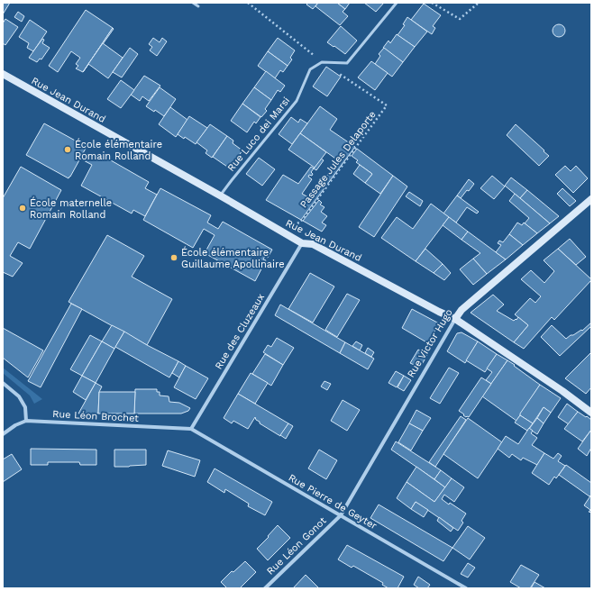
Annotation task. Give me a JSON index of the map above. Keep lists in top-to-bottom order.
{
  "streets": {
    "street": [
      "Rue Jean Durand",
      "Rue des Cluzeaux",
      "Rue Victor Hugo",
      "Rue Léon Brochet",
      "Rue Pierre de Geyter",
      "Rue Léon Gonot"
    ],
    "lane": ["Rue Luco dei Marsi"],
    "path": ["Passage Jules Delaporte"]
  },
  "crossings": [
    ["Rue Jean Durand", "Rue Luco dei Marsi"],
    ["Rue Jean Durand", "Passage Jules Delaporte"],
    ["Rue Jean Durand", "Rue des Cluzeaux"],
    ["Rue Jean Durand", "Rue Victor Hugo"],
    ["Rue Luco dei Marsi", "Passage Jules Delaporte"],
    ["Rue des Cluzeaux", "Rue Léon Brochet"],
    ["Rue des Cluzeaux", "Rue Pierre de Geyter"],
    ["Rue Victor Hugo", "Rue Pierre de Geyter"],
    ["Rue Victor Hugo", "Rue Léon Gonot"],
    ["Rue Léon Brochet", "Rue Pierre de Geyter"],
    ["Rue Pierre de Geyter", "Rue Léon Gonot"]
  ],
  "places": ["École élémentaire Romain Rolland", "École maternelle Romain Rolland", "École élémentaire Guillaume Apollinaire"]
}
